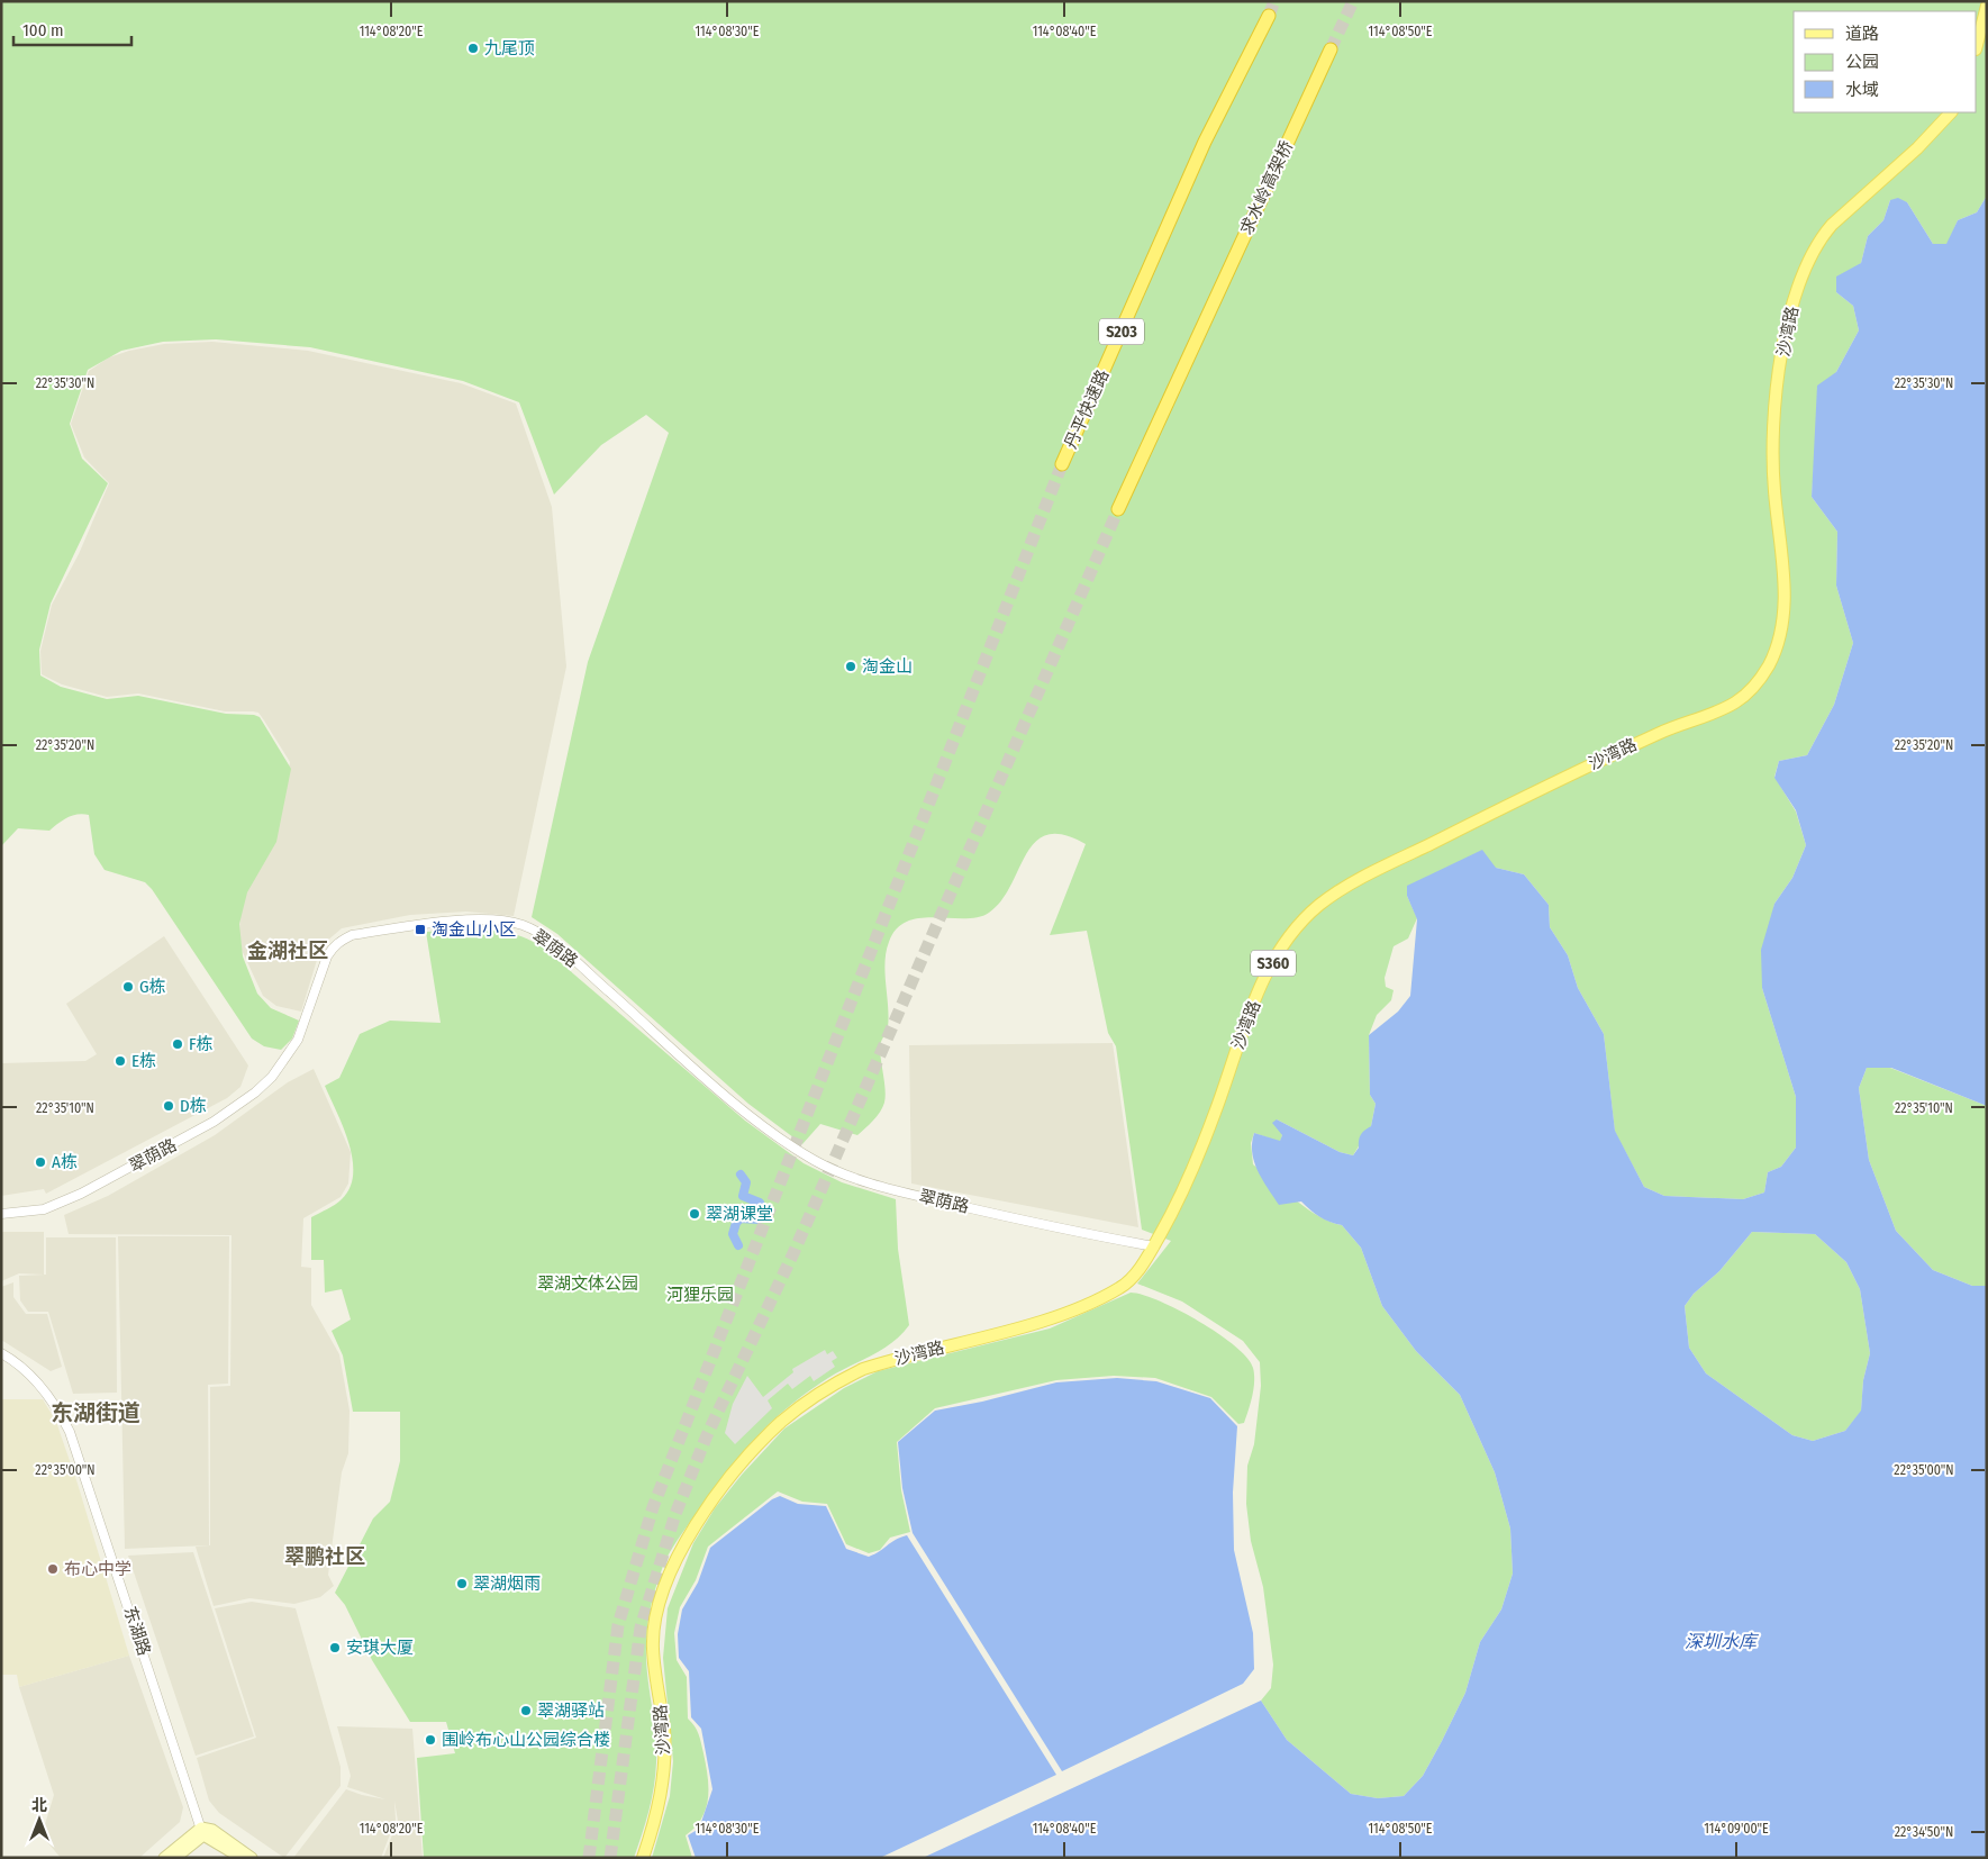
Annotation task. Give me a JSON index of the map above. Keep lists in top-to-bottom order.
{
  "streets": {
    "highway": ["求水岭高架桥", "S203", "丹平快速路"],
    "main road": ["沙湾路", "S360"],
    "street": ["翠荫路", "东湖路"]
  },
  "crossings": [
    ["沙湾路", "翠荫路"]
  ],
  "districts": ["金湖社区", "东湖街道", "翠鹏社区"],
  "water": ["深圳水库"],
  "parks": ["翠湖文体公园", "河狸乐园"],
  "places": {
    "other": [
      "九尾顶",
      "淘金山",
      "G栋",
      "F栋",
      "E栋",
      "D栋",
      "A栋",
      "翠湖课堂",
      "布心中学",
      "翠湖烟雨",
      "安琪大厦",
      "翠湖驿站",
      "围岭布心山公园综合楼"
    ],
    "transit": ["淘金山小区"]
  },
  "legend": ["道路", "公园", "水域"],
  "scale_bar": "100 m",
  "north": "top",
  "coordinates": [
    "114°08'20\"E",
    "114°08'30\"E",
    "114°08'40\"E",
    "114°08'50\"E",
    "22°35'30\"N",
    "22°35'20\"N",
    "22°35'10\"N",
    "22°35'00\"N",
    "114°09'00\"E",
    "22°34'50\"N"
  ]
}
